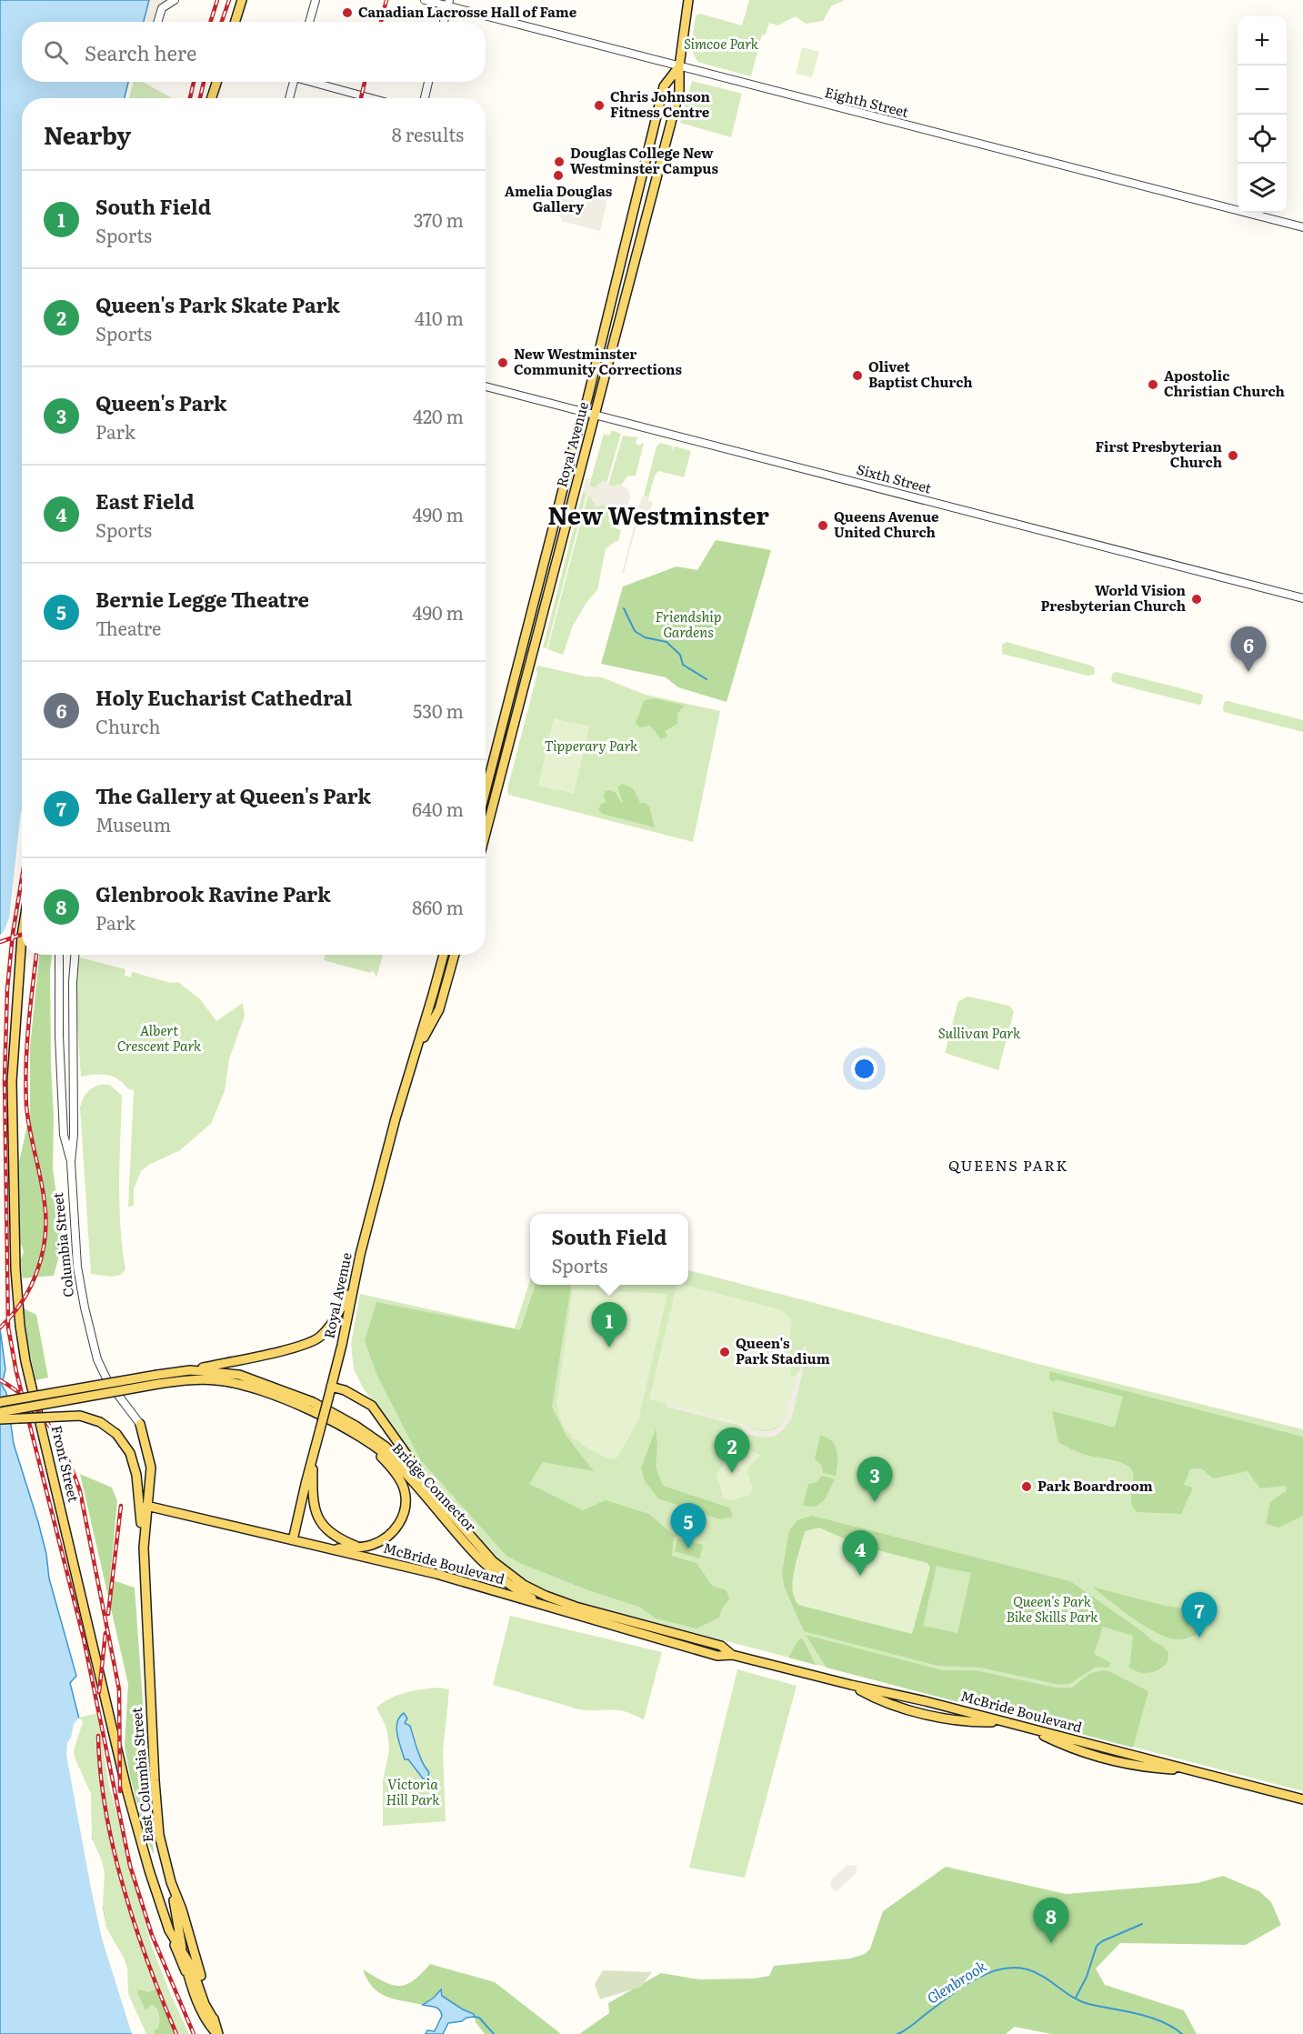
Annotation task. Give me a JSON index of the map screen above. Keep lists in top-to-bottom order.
{
  "streets": {
    "main road": [
      "Royal Avenue",
      "Columbia Street",
      "Front Street",
      "Bridge Connector",
      "McBride Boulevard",
      "East Columbia Street"
    ],
    "street": ["Eighth Street", "Sixth Street"]
  },
  "crossings": [
    ["Eighth Street", "Royal Avenue"],
    ["Royal Avenue", "Sixth Street"],
    ["Royal Avenue", "McBride Boulevard"],
    ["Columbia Street", "McBride Boulevard"],
    ["Columbia Street", "East Columbia Street"],
    ["Front Street", "East Columbia Street"],
    ["Bridge Connector", "McBride Boulevard"],
    ["McBride Boulevard", "East Columbia Street"]
  ],
  "districts": ["New Westminster", "QUEENS PARK"],
  "water": ["Glenbrook"],
  "parks": [
    "Simcoe Park",
    "Friendship Gardens",
    "Tipperary Park",
    "Albert Crescent Park",
    "Sullivan Park",
    "Queen's Park Bike Skills Park",
    "Victoria Hill Park"
  ],
  "places": [
    "Canadian Lacrosse Hall of Fame",
    "Chris Johnson Fitness Centre",
    "Douglas College New Westminster Campus",
    "Amelia Douglas Gallery",
    "New Westminster Community Corrections",
    "Olivet Baptist Church",
    "Apostolic Christian Church",
    "First Presbyterian Church",
    "Queens Avenue United Church",
    "World Vision Presbyterian Church",
    "Queen's Park Stadium",
    "Park Boardroom"
  ],
  "page": {
    "map_buttons": ["+", "−"],
    "search": "Search here",
    "heading": ["Nearby", "8 results"],
    "list": [
      {
        "mark": "1",
        "name": "South Field",
        "note": "Sports",
        "value": "370 m"
      },
      {
        "mark": "2",
        "name": "Queen's Park Skate Park",
        "note": "Sports",
        "value": "410 m"
      },
      {
        "mark": "3",
        "name": "Queen's Park",
        "note": "Park",
        "value": "420 m"
      },
      {
        "mark": "4",
        "name": "East Field",
        "note": "Sports",
        "value": "490 m"
      },
      {
        "mark": "5",
        "name": "Bernie Legge Theatre",
        "note": "Theatre",
        "value": "490 m"
      },
      {
        "mark": "6",
        "name": "Holy Eucharist Cathedral",
        "note": "Church",
        "value": "530 m"
      },
      {
        "mark": "7",
        "name": "The Gallery at Queen's Park",
        "note": "Museum",
        "value": "640 m"
      },
      {
        "mark": "8",
        "name": "Glenbrook Ravine Park",
        "note": "Park",
        "value": "860 m"
      }
    ],
    "pins": [
      "6",
      "1",
      "2",
      "3",
      "5",
      "4",
      "7",
      "8"
    ],
    "popup": ["South Field", "Sports"]
  }
}
